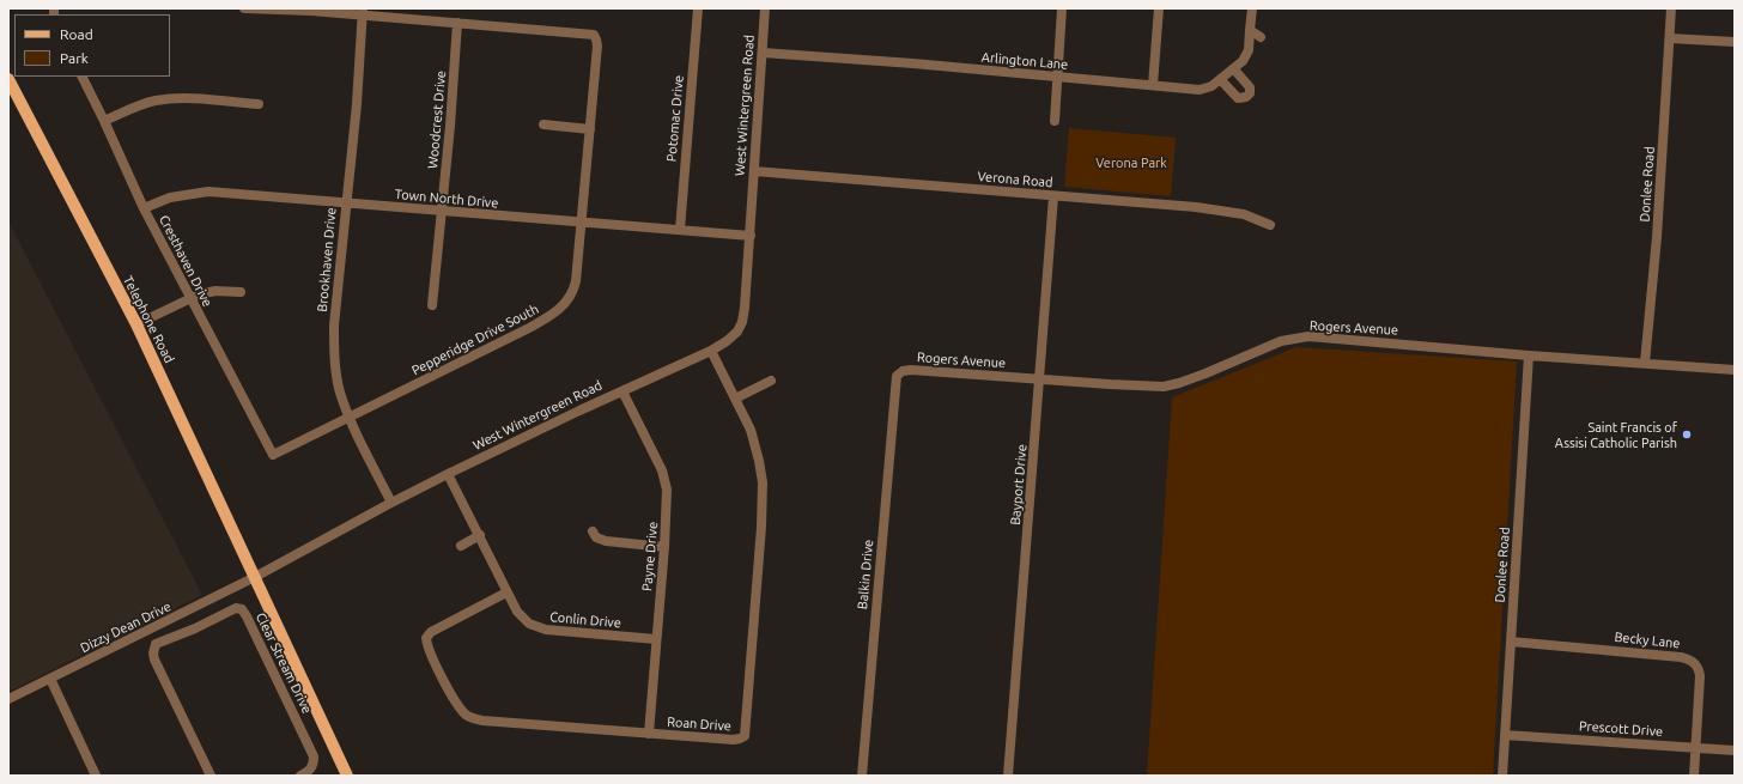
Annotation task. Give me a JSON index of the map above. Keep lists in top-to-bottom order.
{
  "streets": {
    "main road": ["Telephone Road"],
    "street": [
      "Arlington Lane",
      "West Wintergreen Road",
      "Potomac Drive",
      "Woodcrest Drive",
      "Verona Road",
      "Donlee Road",
      "Town North Drive",
      "Brookhaven Drive",
      "Cresthaven Drive",
      "Rogers Avenue",
      "Pepperidge Drive South",
      "Bayport Drive",
      "Payne Drive",
      "Balkin Drive",
      "Conlin Drive",
      "Dizzy Dean Drive",
      "Becky Lane",
      "Clear Stream Drive",
      "Roan Drive",
      "Prescott Drive"
    ]
  },
  "crossings": [
    ["Arlington Lane", "West Wintergreen Road"],
    ["West Wintergreen Road", "Verona Road"],
    ["West Wintergreen Road", "Town North Drive"],
    ["West Wintergreen Road", "Brookhaven Drive"],
    ["West Wintergreen Road", "Telephone Road"],
    ["West Wintergreen Road", "Payne Drive"],
    ["West Wintergreen Road", "Conlin Drive"],
    ["West Wintergreen Road", "Dizzy Dean Drive"],
    ["West Wintergreen Road", "Roan Drive"],
    ["Potomac Drive", "Town North Drive"],
    ["Woodcrest Drive", "Town North Drive"],
    ["Woodcrest Drive", "Pepperidge Drive South"],
    ["Verona Road", "Bayport Drive"],
    ["Donlee Road", "Rogers Avenue"],
    ["Donlee Road", "Becky Lane"],
    ["Donlee Road", "Prescott Drive"],
    ["Town North Drive", "Brookhaven Drive"],
    ["Town North Drive", "Cresthaven Drive"],
    ["Town North Drive", "Pepperidge Drive South"],
    ["Brookhaven Drive", "Pepperidge Drive South"],
    ["Cresthaven Drive", "Pepperidge Drive South"],
    ["Telephone Road", "Dizzy Dean Drive"],
    ["Rogers Avenue", "Bayport Drive"],
    ["Rogers Avenue", "Balkin Drive"],
    ["Payne Drive", "Conlin Drive"],
    ["Payne Drive", "Roan Drive"],
    ["Conlin Drive", "Roan Drive"],
    ["Becky Lane", "Prescott Drive"]
  ],
  "parks": ["Verona Park"],
  "places": ["Saint Francis of Assisi Catholic Parish"],
  "legend": ["Road", "Park"]
}
